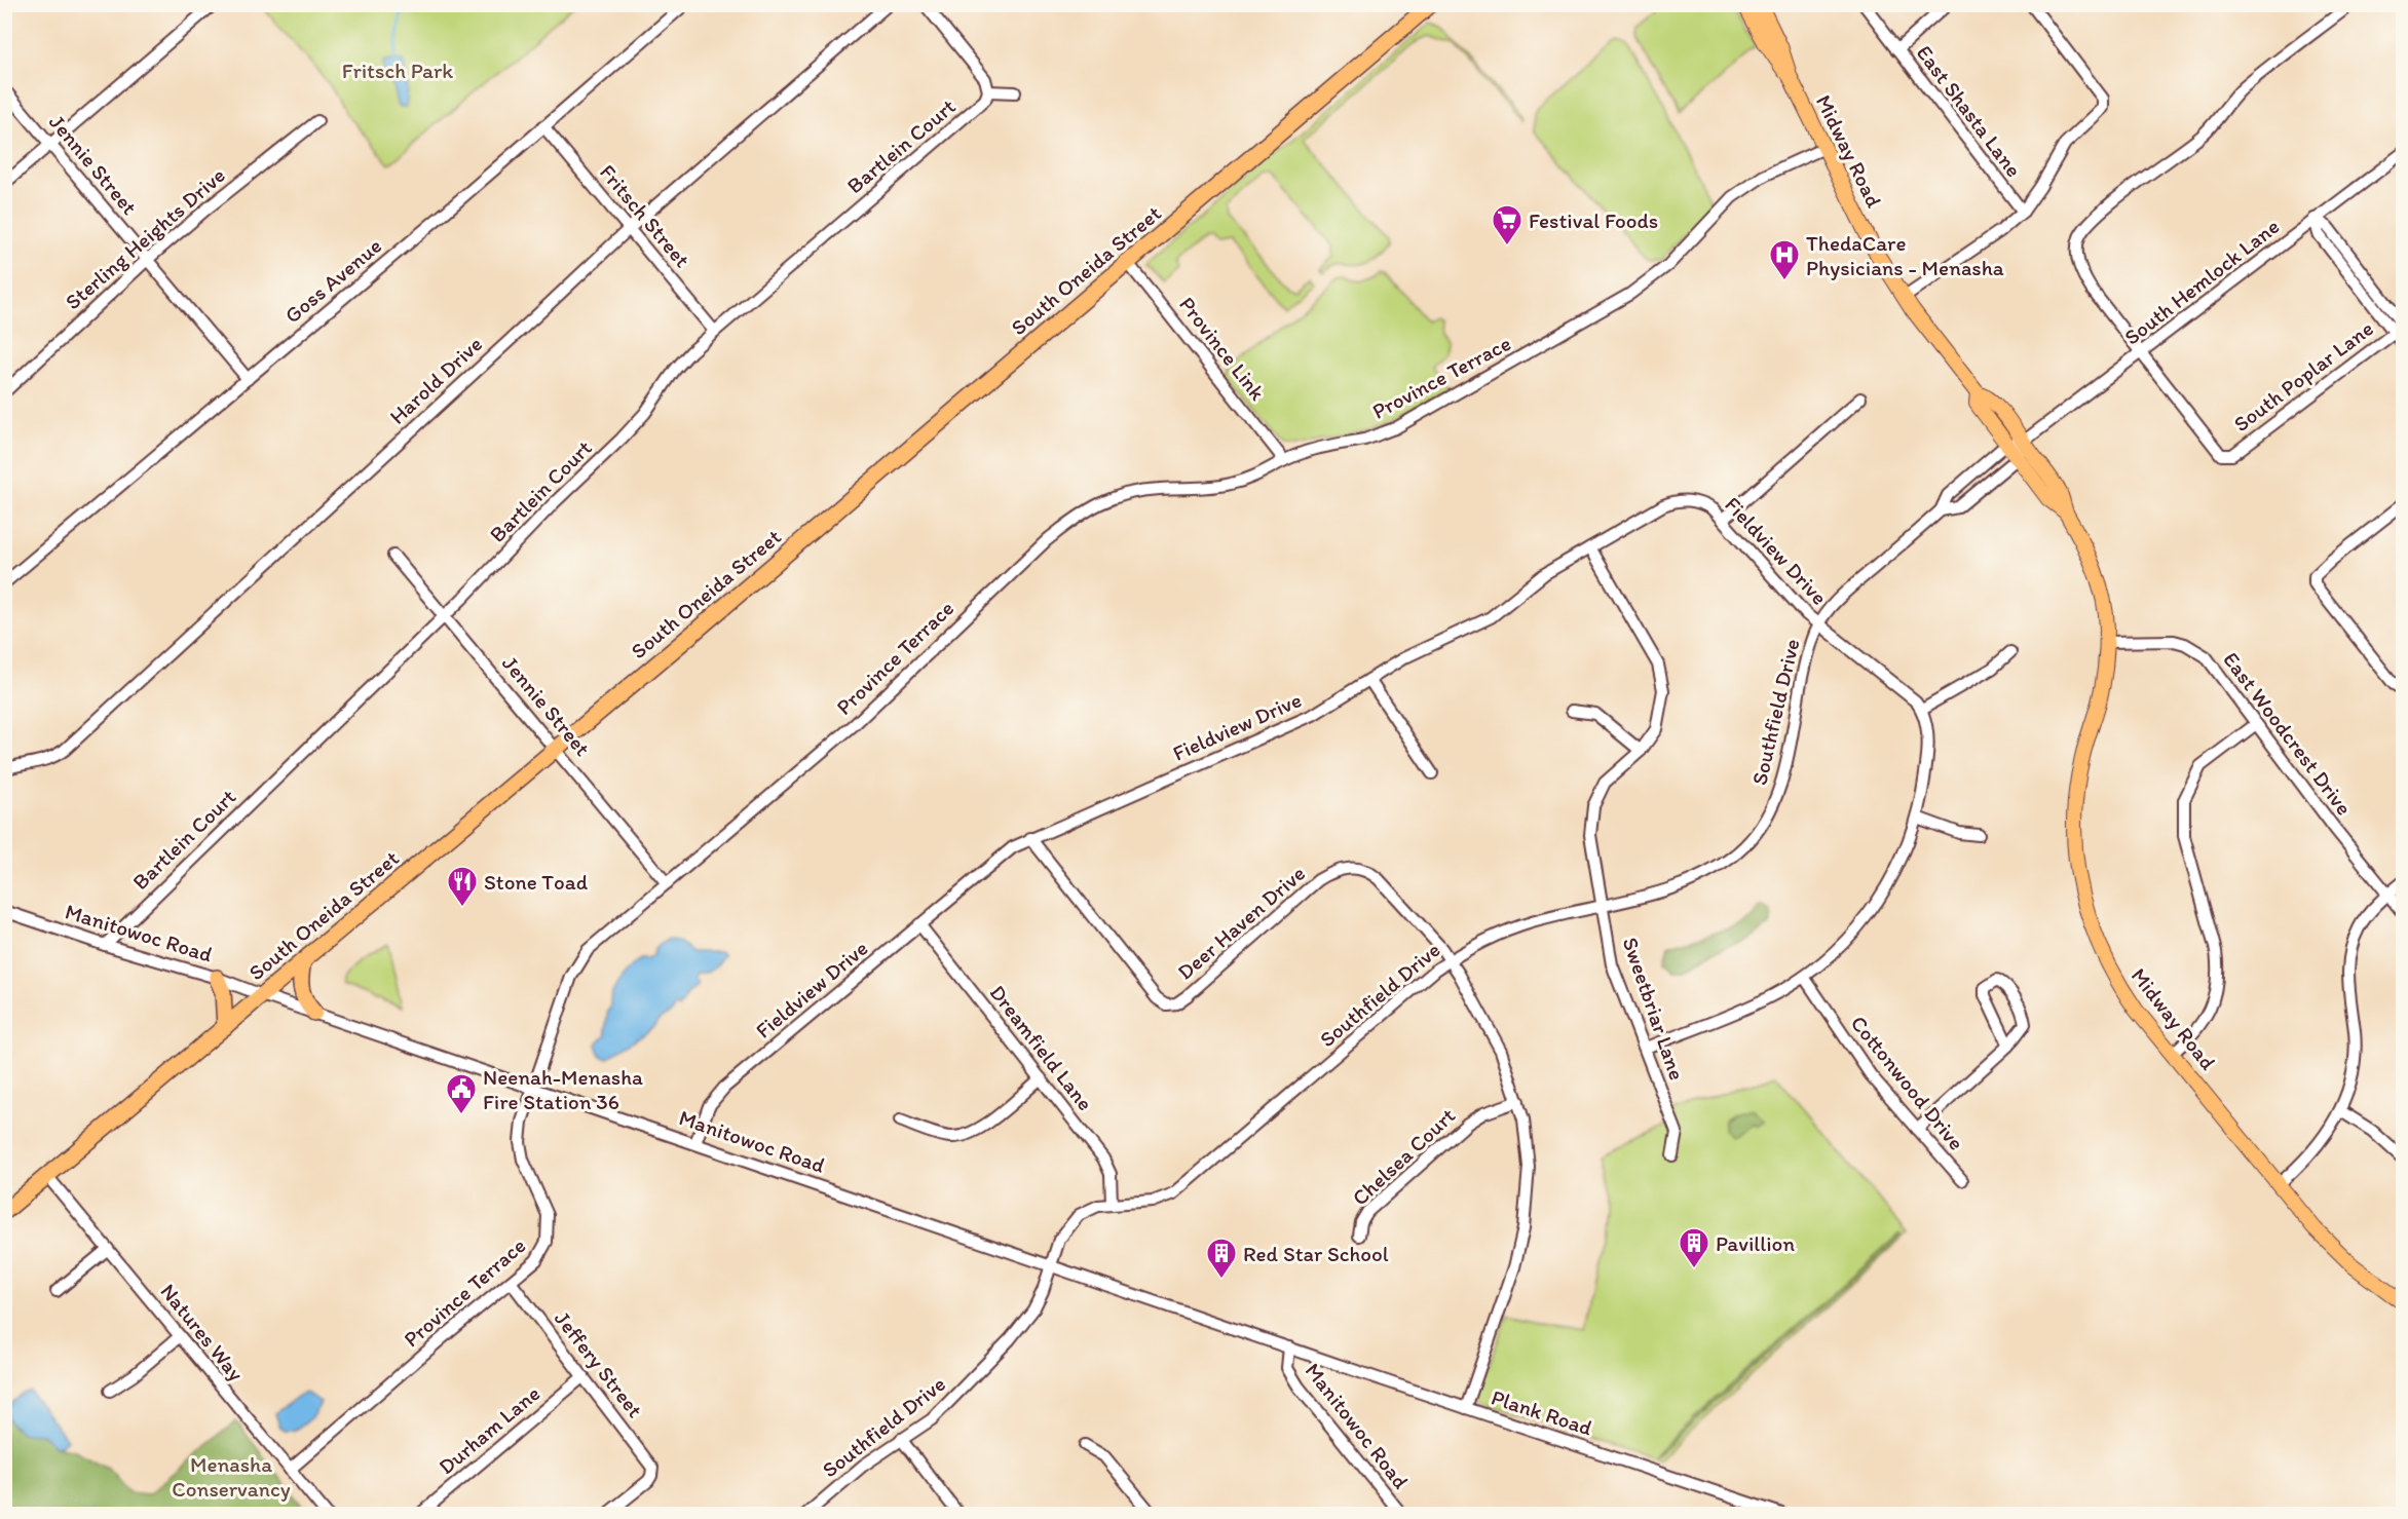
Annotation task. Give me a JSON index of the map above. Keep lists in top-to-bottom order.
{
  "streets": {
    "highway": ["South Oneida Street"],
    "main road": ["Midway Road"],
    "street": [
      "East Shasta Lane",
      "Bartlein Court",
      "Jennie Street",
      "Fritsch Street",
      "Sterling Heights Drive",
      "Goss Avenue",
      "South Hemlock Lane",
      "Province Link",
      "South Poplar Lane",
      "Province Terrace",
      "Harold Drive",
      "Fieldview Drive",
      "Southfield Drive",
      "East Woodcrest Drive",
      "Deer Haven Drive",
      "Manitowoc Road",
      "Sweetbriar Lane",
      "Dreamfield Lane",
      "Cottonwood Drive",
      "Chelsea Court",
      "Natures Way",
      "Jeffery Street",
      "Plank Road",
      "Durham Lane"
    ]
  },
  "crossings": [
    ["Bartlein Court", "Jennie Street"],
    ["Bartlein Court", "Fritsch Street"],
    ["Bartlein Court", "Manitowoc Road"],
    ["Midway Road", "South Hemlock Lane"],
    ["Midway Road", "Province Terrace"],
    ["Midway Road", "Southfield Drive"],
    ["Midway Road", "East Woodcrest Drive"],
    ["Jennie Street", "Sterling Heights Drive"],
    ["Jennie Street", "South Oneida Street"],
    ["Jennie Street", "Goss Avenue"],
    ["Jennie Street", "Province Terrace"],
    ["Fritsch Street", "Goss Avenue"],
    ["Fritsch Street", "Harold Drive"],
    ["South Oneida Street", "Province Link"],
    ["South Oneida Street", "Manitowoc Road"],
    ["South Oneida Street", "Natures Way"],
    ["South Hemlock Lane", "South Poplar Lane"],
    ["South Hemlock Lane", "Southfield Drive"],
    ["Province Link", "Province Terrace"],
    ["Province Terrace", "Manitowoc Road"],
    ["Province Terrace", "Natures Way"],
    ["Province Terrace", "Jeffery Street"],
    ["Fieldview Drive", "Southfield Drive"],
    ["Fieldview Drive", "Deer Haven Drive"],
    ["Fieldview Drive", "Manitowoc Road"],
    ["Fieldview Drive", "Sweetbriar Lane"],
    ["Fieldview Drive", "Dreamfield Lane"],
    ["Southfield Drive", "Deer Haven Drive"],
    ["Southfield Drive", "Manitowoc Road"],
    ["Southfield Drive", "Sweetbriar Lane"],
    ["Southfield Drive", "Dreamfield Lane"],
    ["Deer Haven Drive", "Chelsea Court"],
    ["Deer Haven Drive", "Plank Road"],
    ["Manitowoc Road", "Plank Road"],
    ["Jeffery Street", "Durham Lane"]
  ],
  "parks": ["Fritsch Park", "Menasha Conservancy"],
  "places": {
    "supermarket": ["Festival Foods"],
    "hospital": ["ThedaCare Physicians - Menasha"],
    "restaurant": ["Stone Toad"],
    "public building": ["Neenah-Menasha Fire Station 36"],
    "building": ["Pavillion", "Red Star School"]
  }
}
